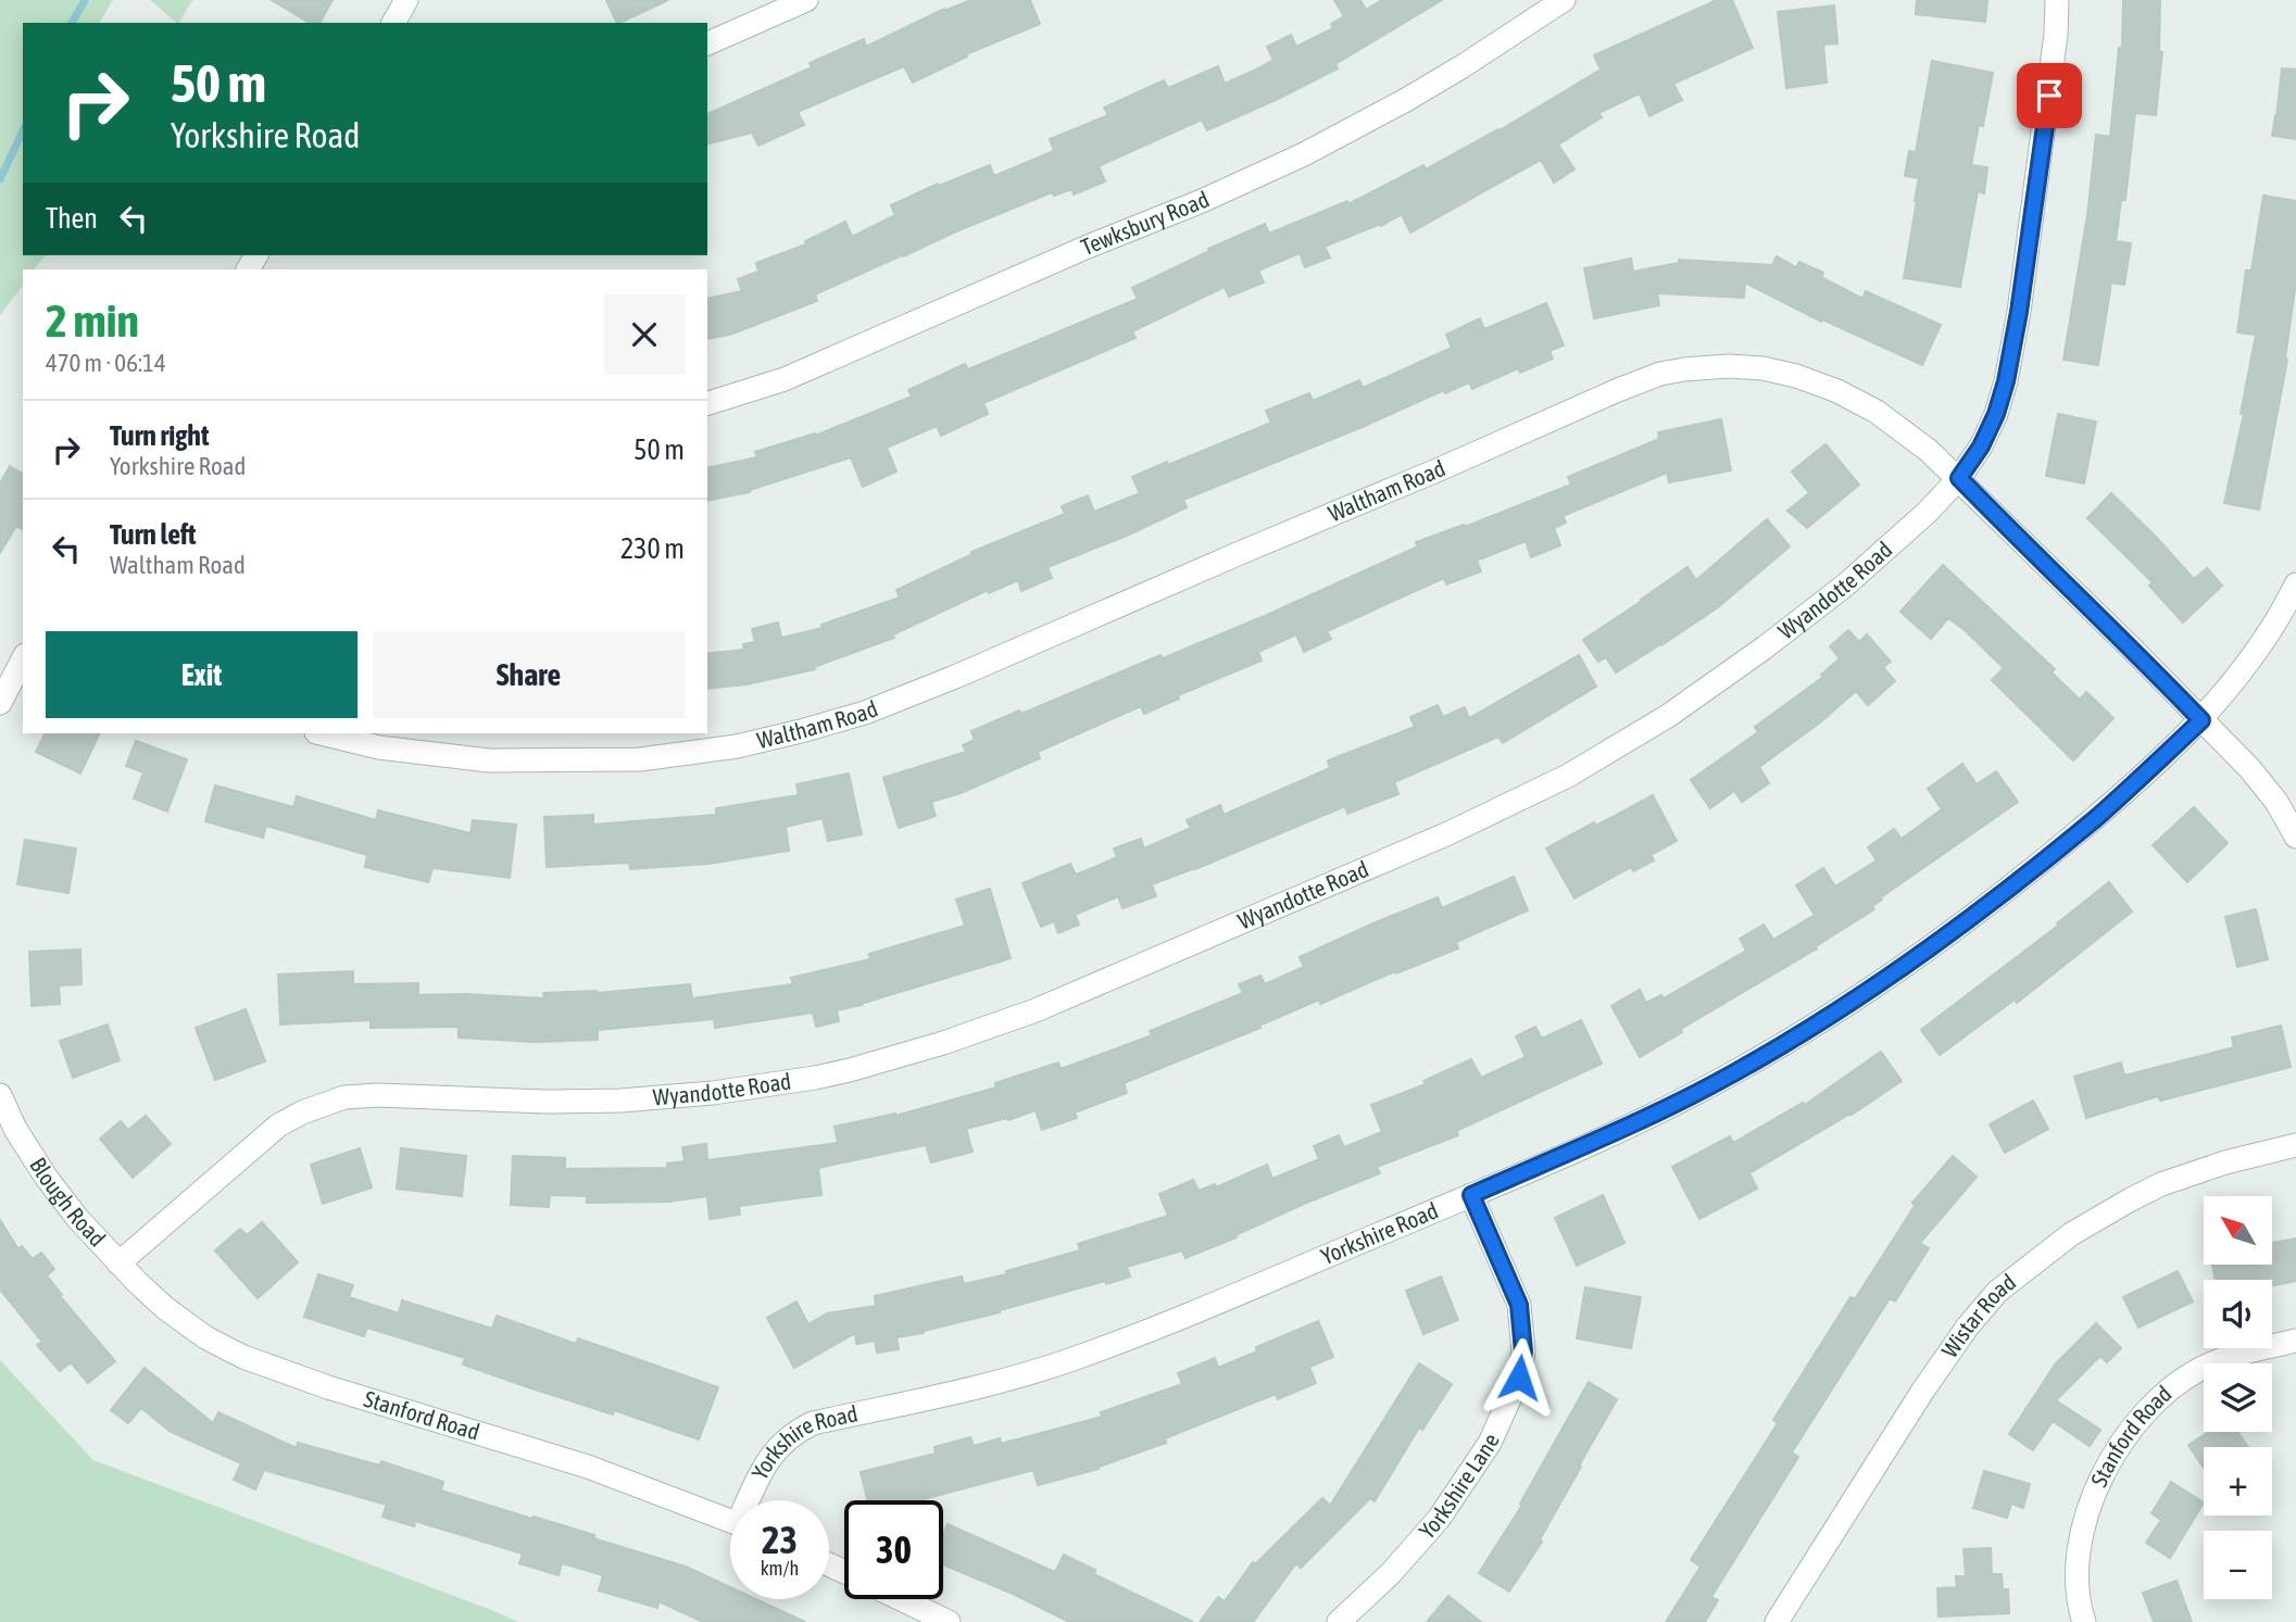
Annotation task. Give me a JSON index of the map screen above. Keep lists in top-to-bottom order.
{
  "streets": {
    "street": [
      "Tewksbury Road",
      "Waltham Road",
      "Wyandotte Road",
      "Blough Road",
      "Yorkshire Road",
      "Wistar Road",
      "Stanford Road",
      "Yorkshire Lane"
    ]
  },
  "crossings": [
    ["Waltham Road", "Wyandotte Road"],
    ["Waltham Road", "Yorkshire Road"],
    ["Wyandotte Road", "Blough Road"],
    ["Wyandotte Road", "Stanford Road"],
    ["Blough Road", "Stanford Road"],
    ["Yorkshire Road", "Yorkshire Lane"]
  ],
  "north": "top left",
  "page": {
    "turn": ["50 m", "Yorkshire Road"],
    "then": "Then",
    "heading": ["2 min", "470 m · 06:14"],
    "list": [
      {
        "name": "Turn right",
        "note": "Yorkshire Road",
        "value": "50 m"
      },
      {
        "name": "Turn left",
        "note": "Waltham Road",
        "value": "230 m"
      }
    ],
    "buttons": ["Exit", "Share"],
    "map_buttons": ["+", "−"],
    "speed": "23 km/h",
    "limit": "30"
  }
}
